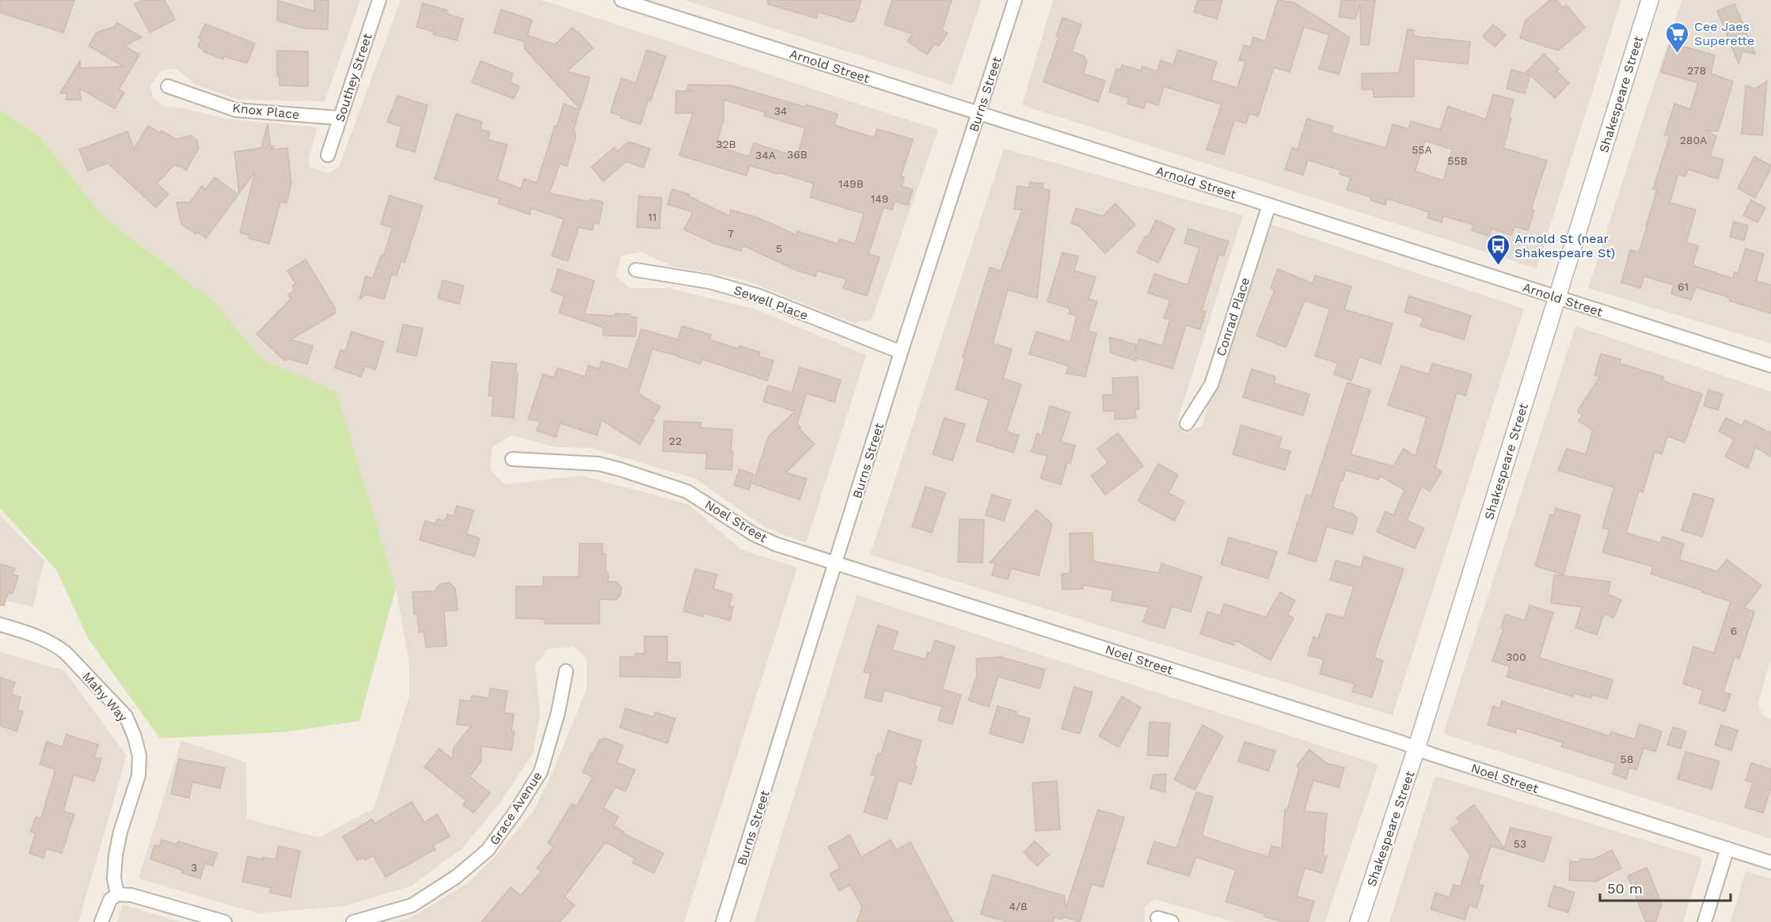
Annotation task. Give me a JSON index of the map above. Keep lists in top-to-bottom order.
{
  "streets": {
    "street": [
      "Arnold Street",
      "Southey Street",
      "Burns Street",
      "Shakespeare Street",
      "Knox Place",
      "Sewell Place",
      "Conrad Place",
      "Noel Street",
      "Mahy Way",
      "Grace Avenue"
    ]
  },
  "crossings": [
    ["Arnold Street", "Burns Street"],
    ["Arnold Street", "Shakespeare Street"],
    ["Arnold Street", "Conrad Place"],
    ["Southey Street", "Knox Place"],
    ["Burns Street", "Sewell Place"],
    ["Burns Street", "Noel Street"],
    ["Shakespeare Street", "Noel Street"]
  ],
  "places": {
    "supermarket": ["Cee Jaes Superette"],
    "bus stop": ["Arnold St (near Shakespeare St)"]
  },
  "house_numbers": [
    "278",
    "34",
    "280A",
    "32B",
    "55A",
    "36B",
    "34A",
    "55B",
    "149B",
    "149",
    "11",
    "7",
    "5",
    "61",
    "22",
    "6",
    "300",
    "58",
    "53",
    "3",
    "4/8"
  ],
  "scale_bar": "50 m"
}
